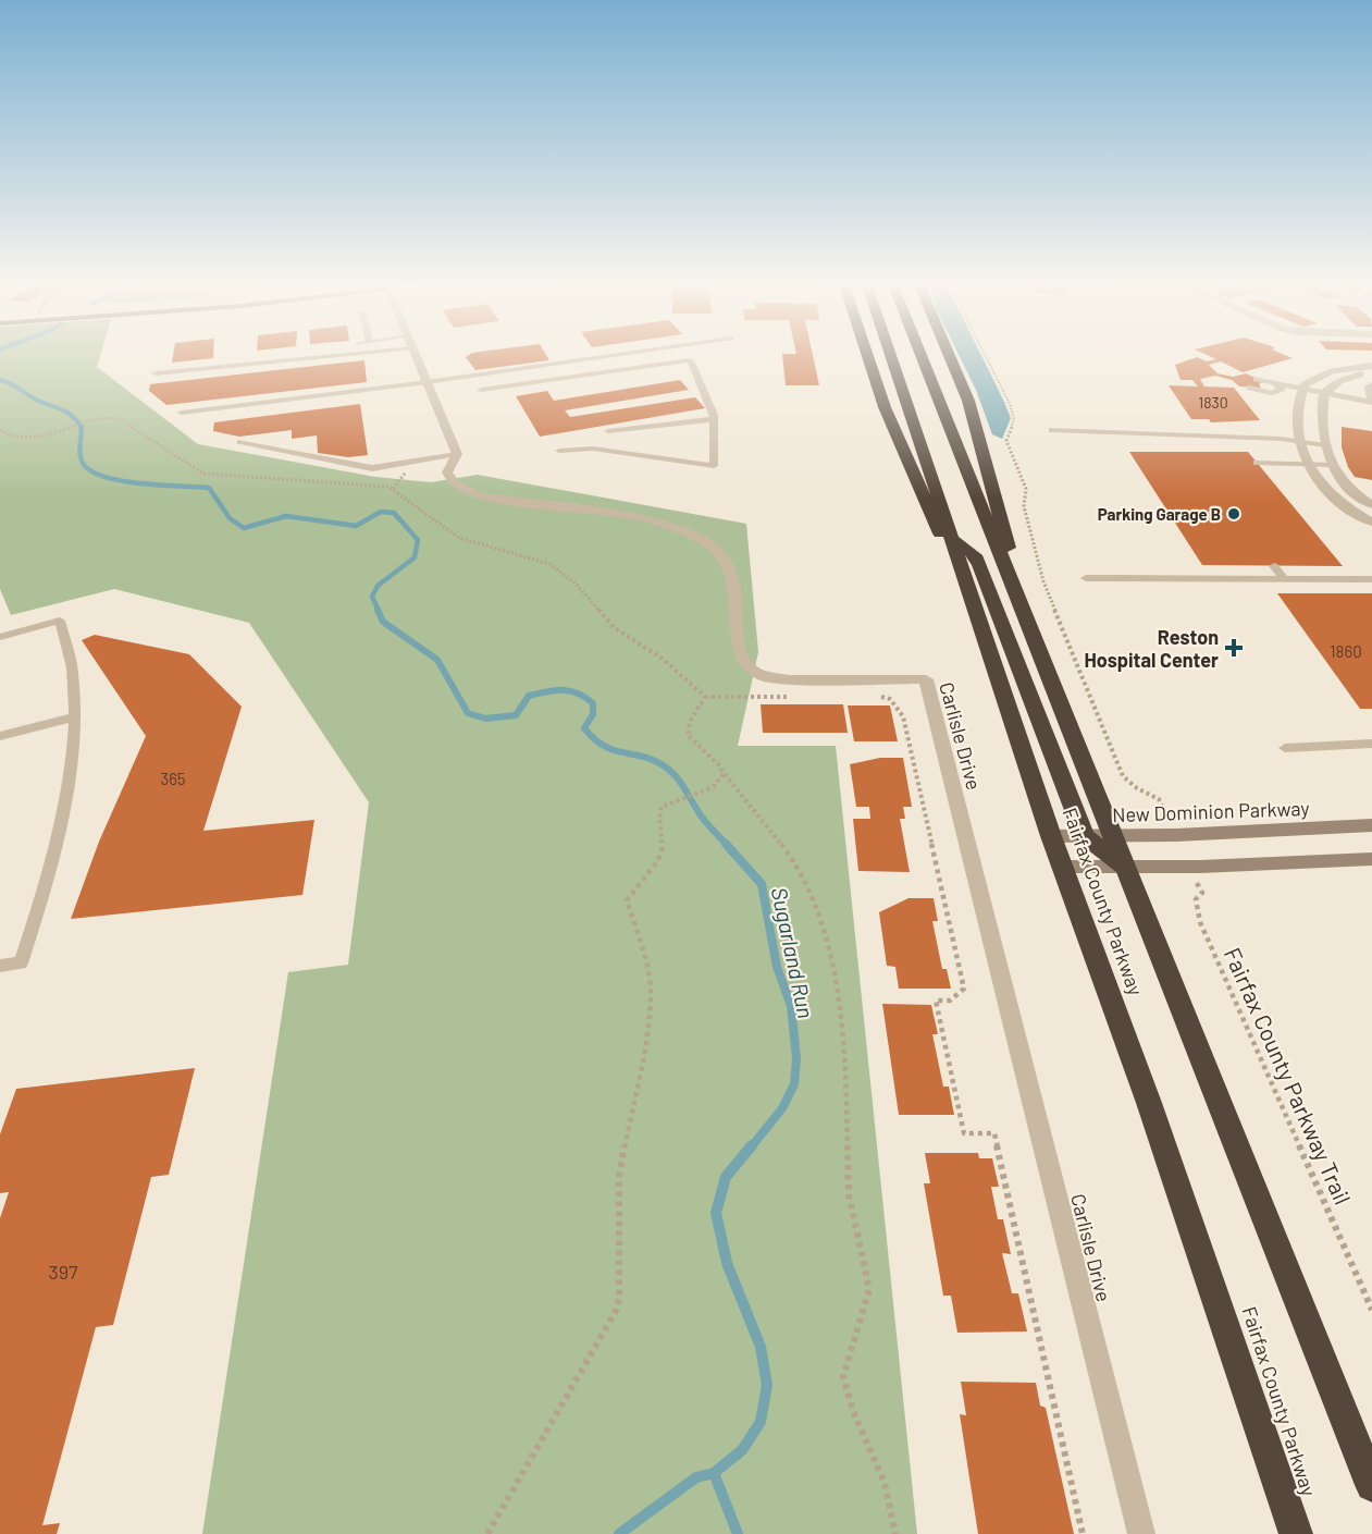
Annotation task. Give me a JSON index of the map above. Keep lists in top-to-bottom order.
{
  "streets": {
    "highway": ["Fairfax County Parkway"],
    "main road": ["New Dominion Parkway"],
    "street": ["Carlisle Drive"],
    "path": ["Fairfax County Parkway Trail"]
  },
  "crossings": [
    ["New Dominion Parkway", "Fairfax County Parkway"]
  ],
  "water": ["Sugarland Run"],
  "places": {
    "other": ["Parking Garage B"],
    "health": ["Reston Hospital Center"]
  },
  "house_numbers": [
    "1830",
    "1860",
    "365",
    "397"
  ]
}
